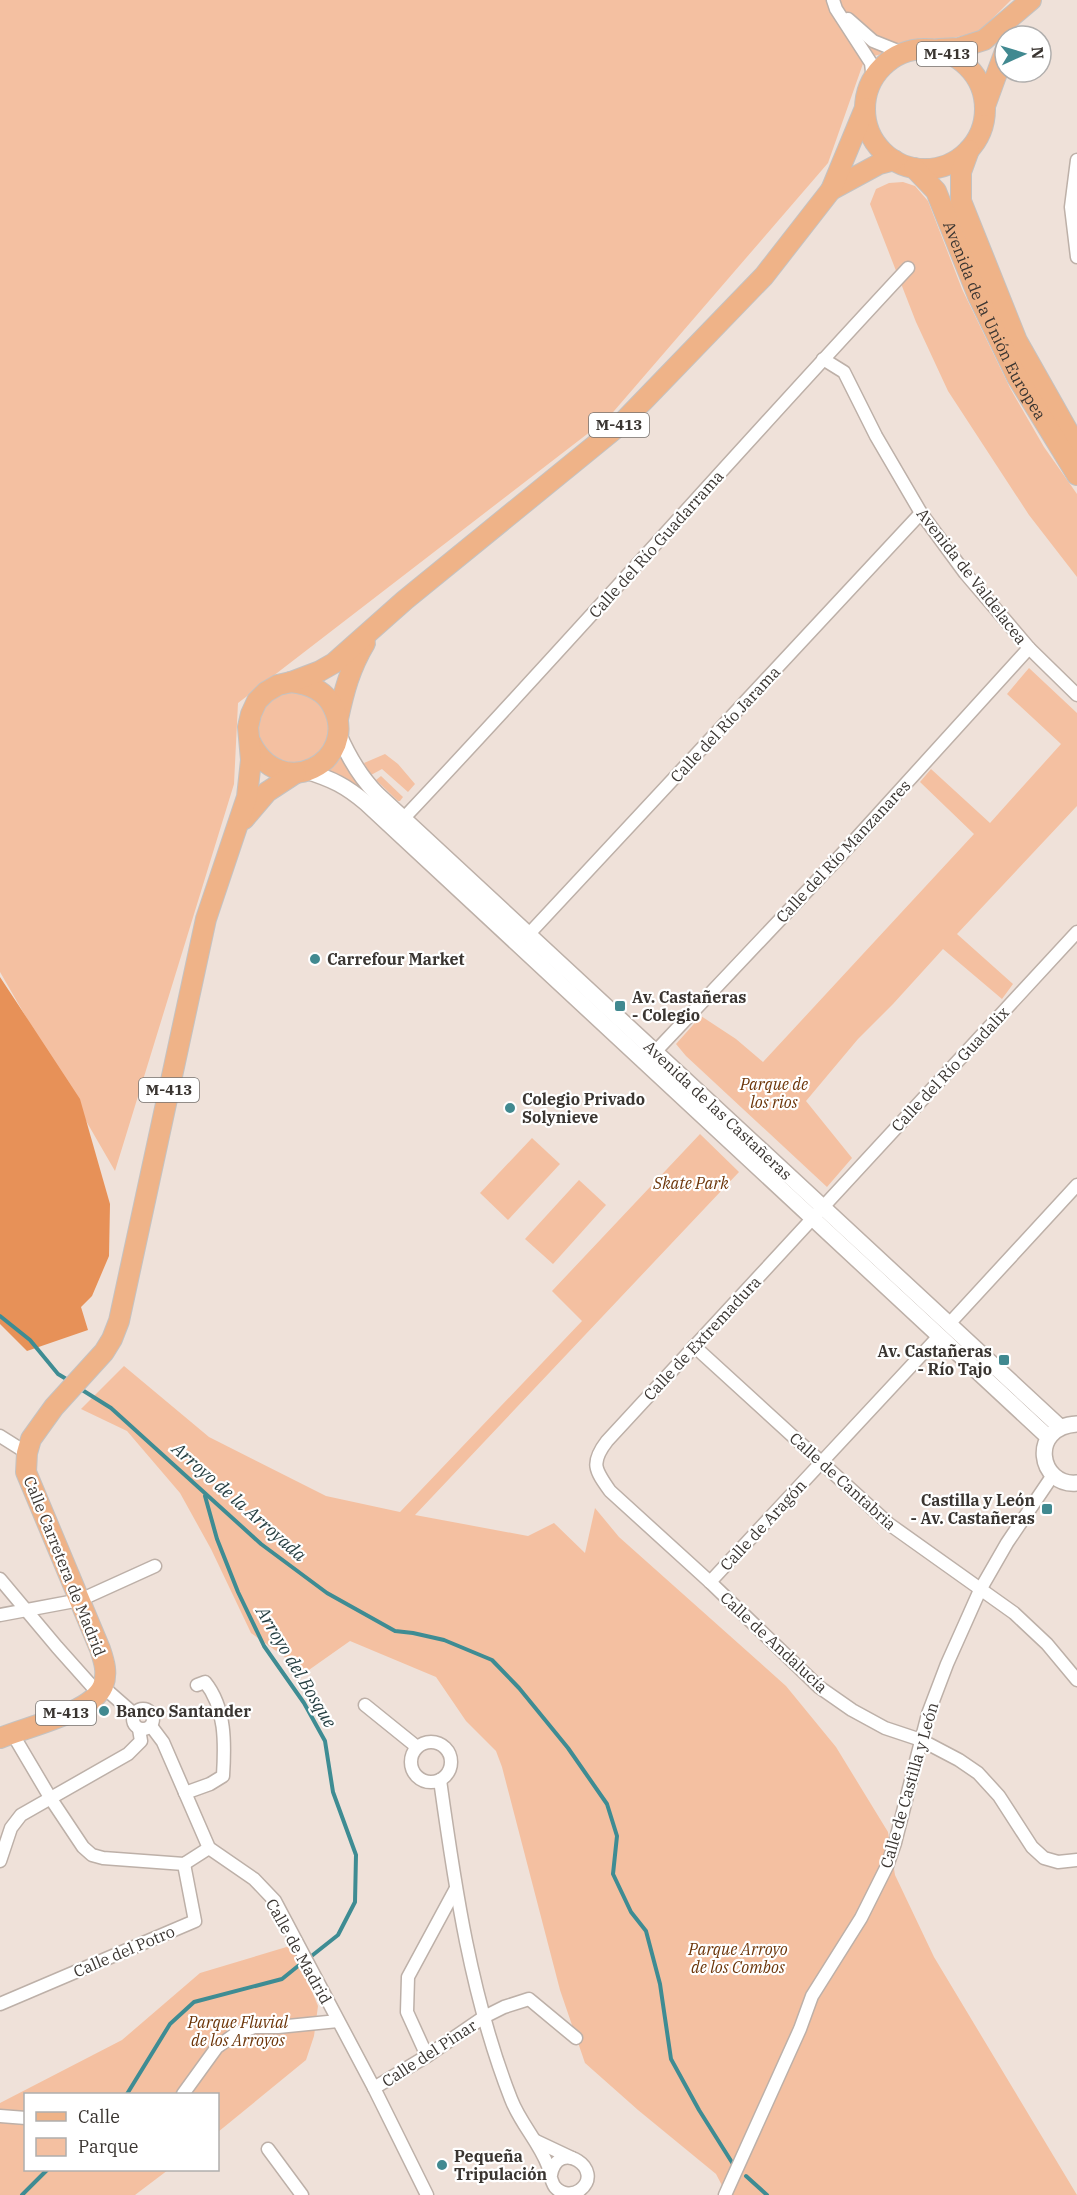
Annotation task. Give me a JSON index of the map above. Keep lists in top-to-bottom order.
{
  "streets": {
    "main road": ["M-413", "Avenida de la Unión Europea", "Calle Carretera de Madrid"],
    "street": [
      "Calle del Río Guadarrama",
      "Avenida de Valdelacea",
      "Calle del Río Jarama",
      "Calle del Río Manzanares",
      "Calle del Río Guadalix",
      "Avenida de las Castañeras",
      "Calle de Extremadura",
      "Calle de Cantabria",
      "Calle de Aragón",
      "Calle de Andalucía",
      "Calle de Castilla y León",
      "Calle del Potro",
      "Calle de Madrid",
      "Calle del Pinar"
    ]
  },
  "crossings": [
    ["M-413", "Avenida de la Unión Europea"],
    ["M-413", "Avenida de las Castañeras"],
    ["M-413", "Calle Carretera de Madrid"],
    ["Calle del Río Guadarrama", "Avenida de Valdelacea"],
    ["Calle del Río Guadarrama", "Avenida de las Castañeras"],
    ["Avenida de Valdelacea", "Calle del Río Jarama"],
    ["Avenida de Valdelacea", "Calle del Río Manzanares"],
    ["Calle del Río Jarama", "Avenida de las Castañeras"],
    ["Calle del Río Manzanares", "Avenida de las Castañeras"],
    ["Calle del Río Guadalix", "Avenida de las Castañeras"],
    ["Calle del Río Guadalix", "Calle de Extremadura"],
    ["Avenida de las Castañeras", "Calle de Extremadura"],
    ["Avenida de las Castañeras", "Calle de Aragón"],
    ["Calle de Extremadura", "Calle de Cantabria"],
    ["Calle de Extremadura", "Calle de Andalucía"],
    ["Calle de Cantabria", "Calle de Aragón"],
    ["Calle de Cantabria", "Calle de Castilla y León"],
    ["Calle de Aragón", "Calle de Andalucía"],
    ["Calle de Andalucía", "Calle de Castilla y León"],
    ["Calle de Madrid", "Calle del Pinar"]
  ],
  "water": ["Arroyo de la Arroyada", "Arroyo del Bosque"],
  "parks": [
    "Parque de los rios",
    "Skate Park",
    "Parque Arroyo de los Combos",
    "Parque Fluvial de los Arroyos"
  ],
  "places": {
    "other": [
      "Carrefour Market",
      "Colegio Privado Solynieve",
      "Banco Santander",
      "Pequeña Tripulación"
    ],
    "transit": ["Av. Castañeras - Colegio", "Av. Castañeras - Río Tajo", "Castilla y León - Av. Castañeras"]
  },
  "legend": ["Calle", "Parque"],
  "north": "right"
}
